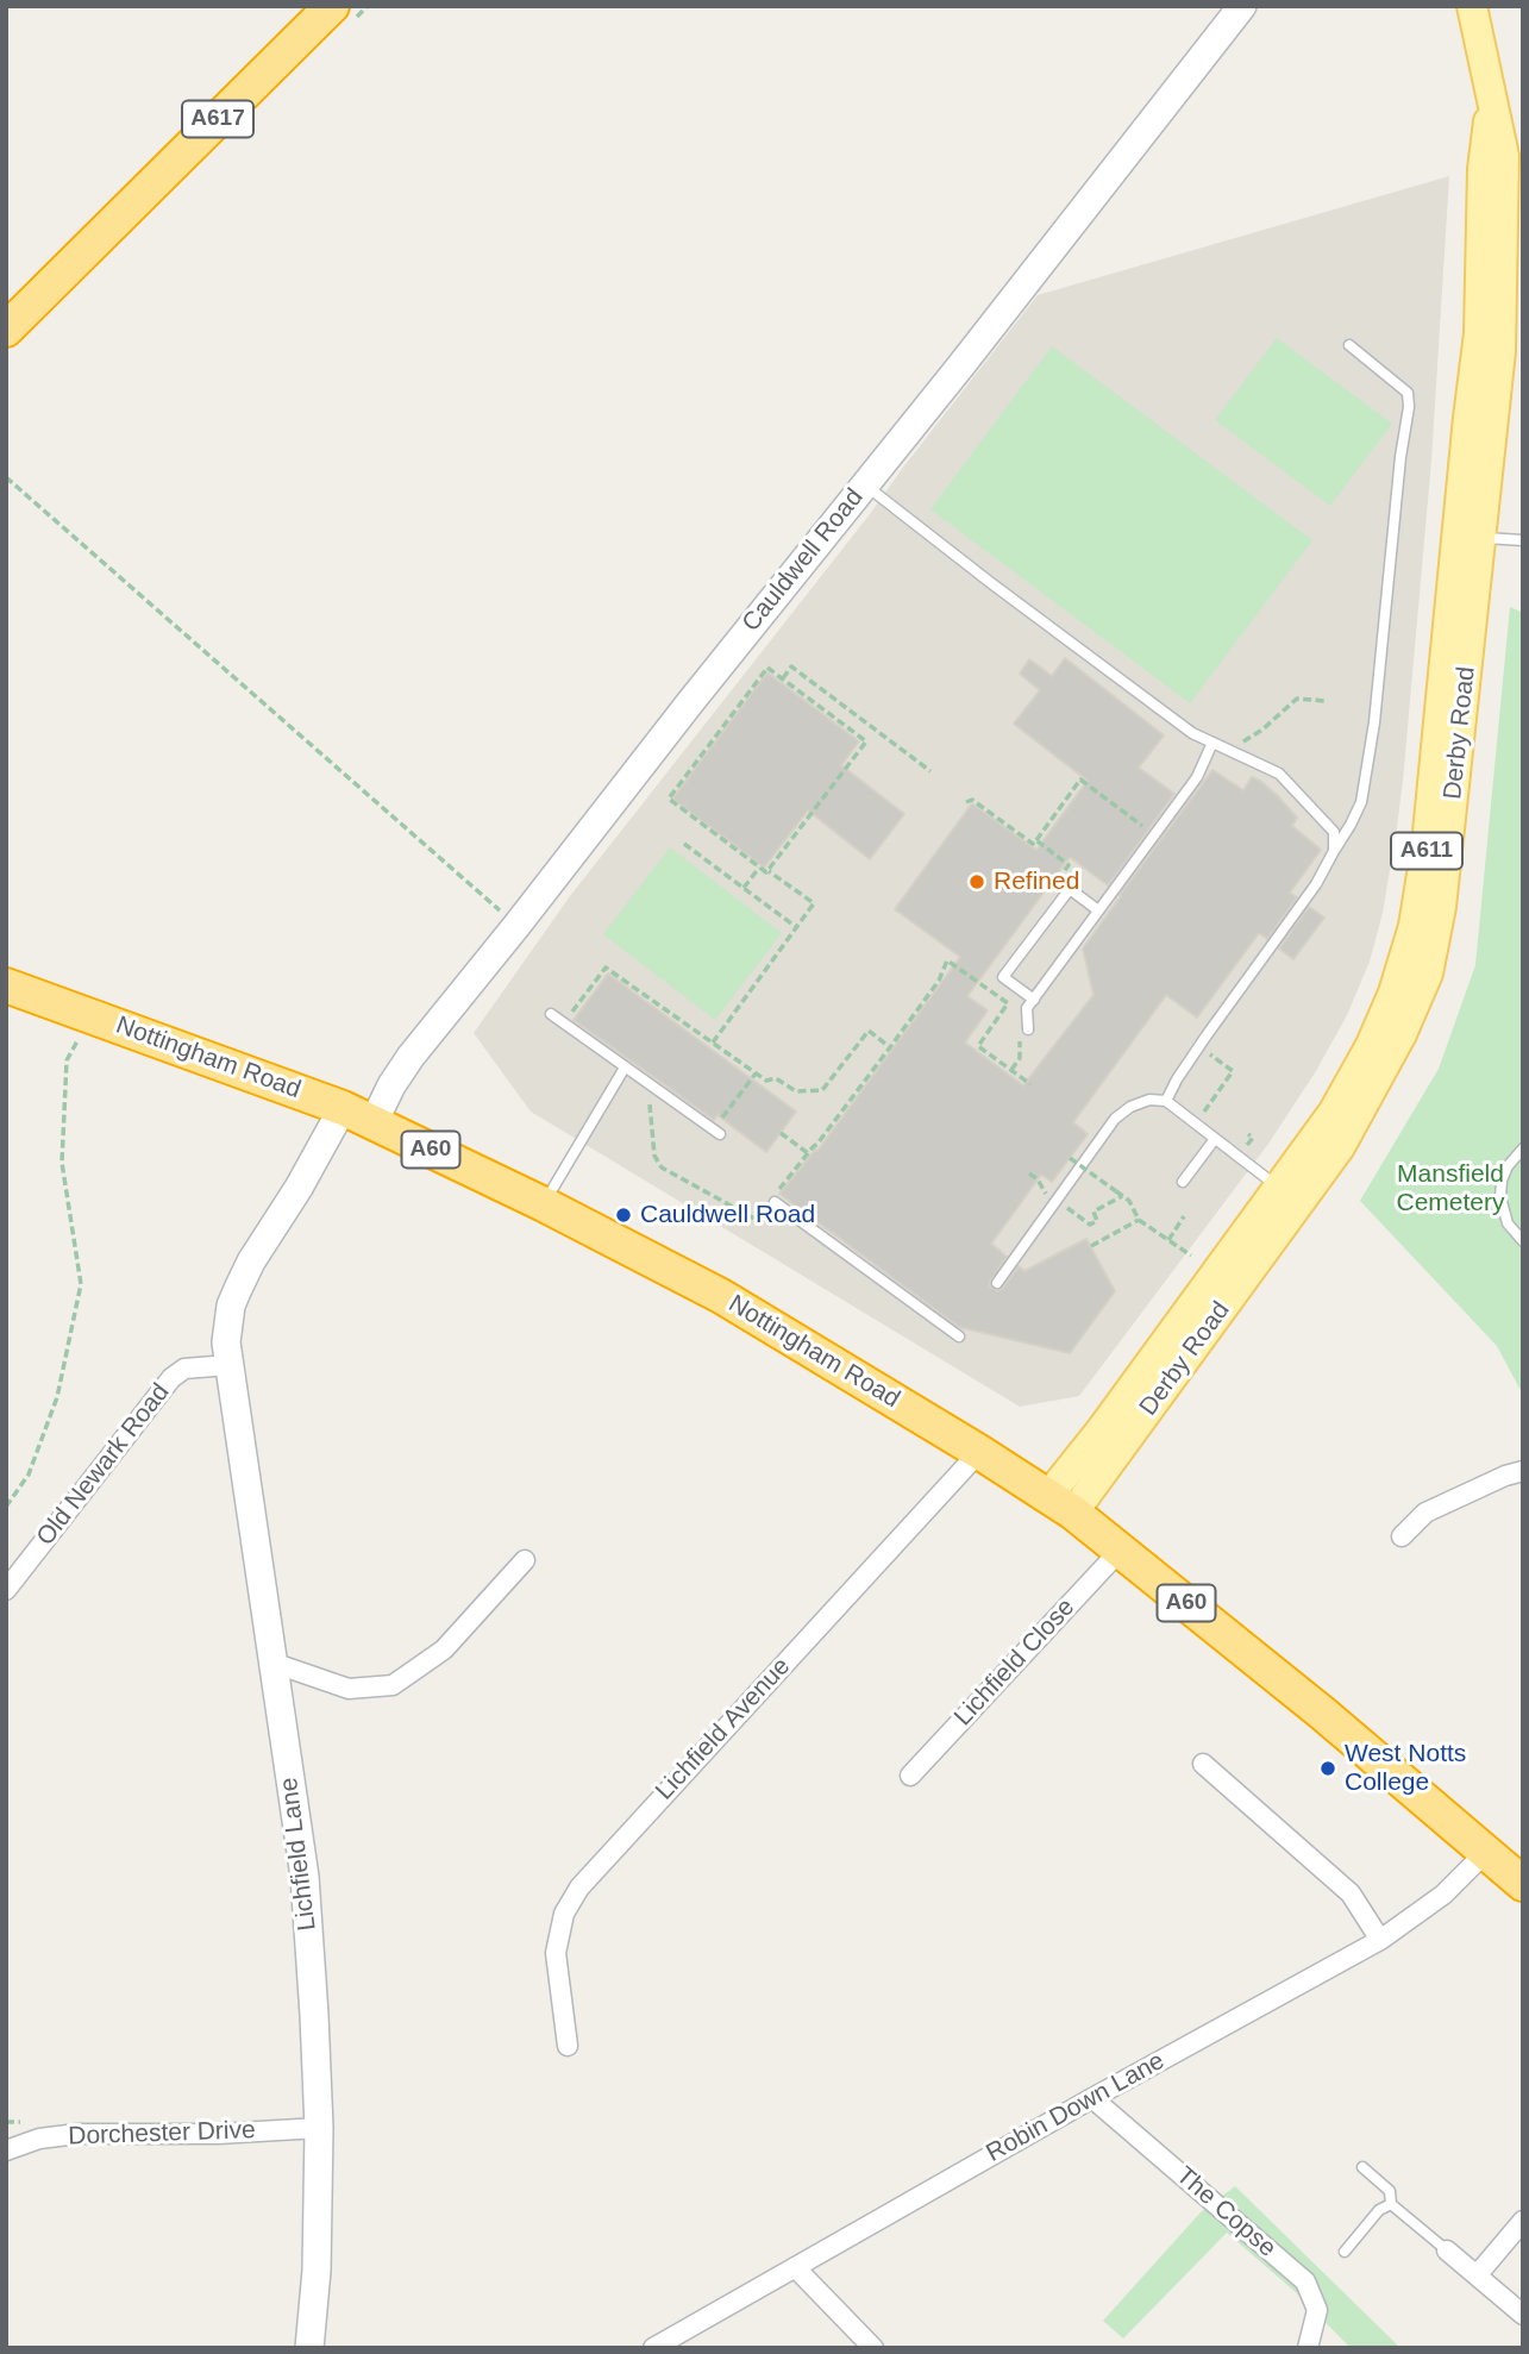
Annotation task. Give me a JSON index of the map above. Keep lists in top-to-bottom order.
{
  "streets": {
    "highway": ["A617", "Nottingham Road", "A60"],
    "main road": ["Derby Road", "A611"],
    "street": [
      "Cauldwell Road",
      "Old Newark Road",
      "Lichfield Close",
      "Lichfield Avenue",
      "Lichfield Lane",
      "Robin Down Lane",
      "Dorchester Drive",
      "The Copse"
    ]
  },
  "crossings": [
    ["Cauldwell Road", "Nottingham Road"],
    ["Derby Road", "Nottingham Road"],
    ["Nottingham Road", "Lichfield Close"],
    ["Nottingham Road", "Lichfield Avenue"],
    ["Nottingham Road", "Robin Down Lane"],
    ["Old Newark Road", "Lichfield Lane"],
    ["Lichfield Lane", "Dorchester Drive"],
    ["Robin Down Lane", "The Copse"]
  ],
  "parks": ["Mansfield Cemetery"],
  "places": ["Refined", "Cauldwell Road", "West Notts College"]
}
